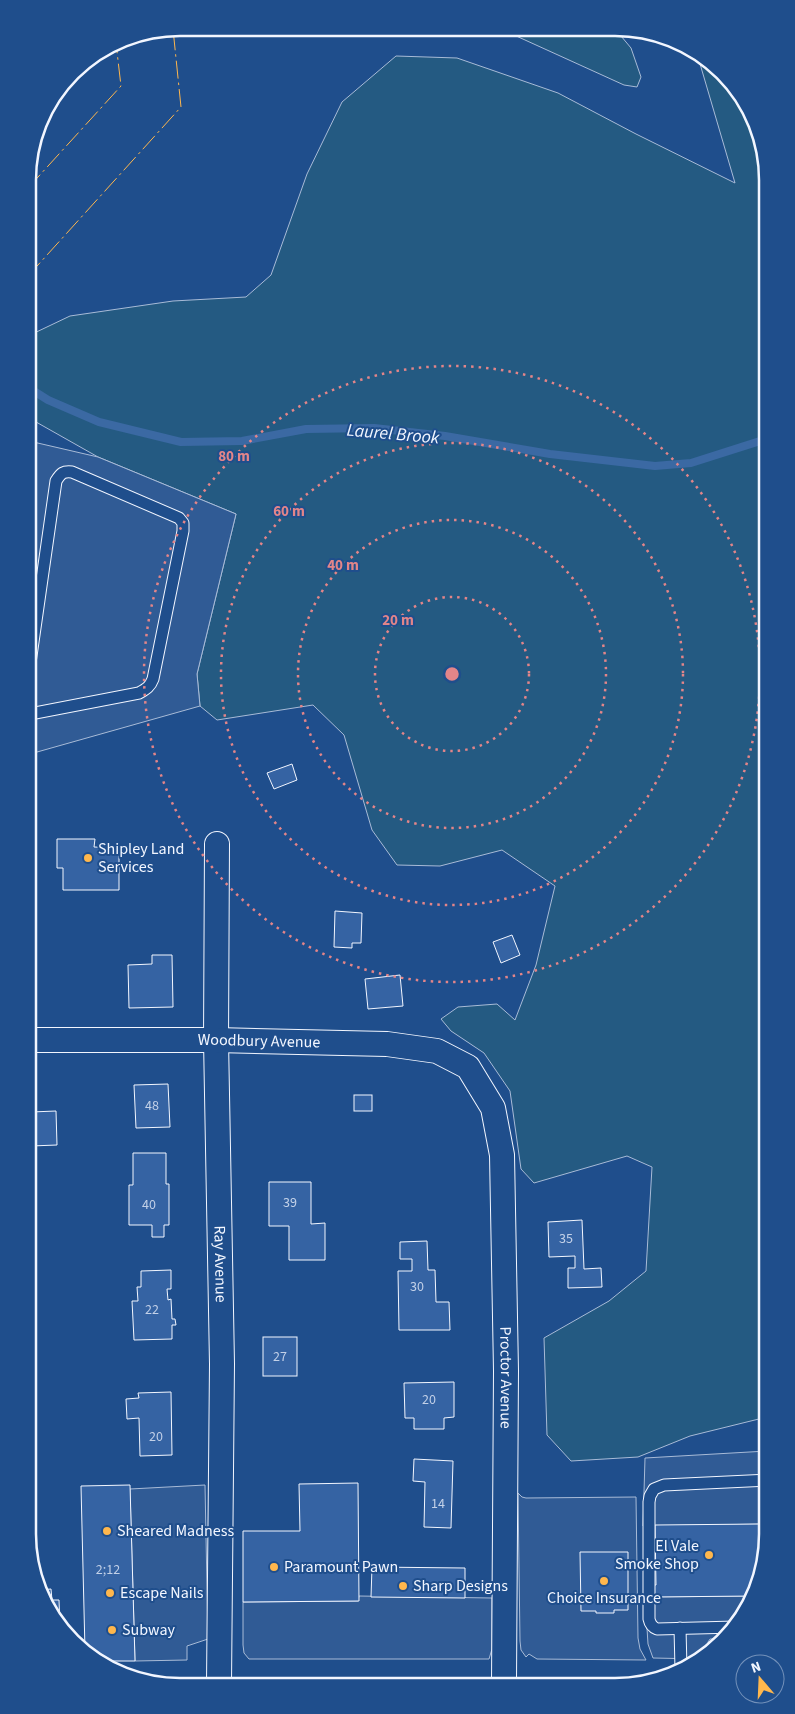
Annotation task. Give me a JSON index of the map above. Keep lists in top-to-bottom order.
{
  "streets": {
    "street": ["Woodbury Avenue", "Ray Avenue", "Proctor Avenue"]
  },
  "crossings": [
    ["Woodbury Avenue", "Ray Avenue"],
    ["Woodbury Avenue", "Proctor Avenue"]
  ],
  "water": ["Laurel Brook"],
  "places": [
    "Shipley Land Services",
    "Sheared Madness",
    "El Vale Smoke Shop",
    "Paramount Pawn",
    "Choice Insurance",
    "Sharp Designs",
    "Escape Nails",
    "Subway"
  ],
  "house_numbers": [
    "48",
    "39",
    "40",
    "35",
    "30",
    "22",
    "27",
    "20",
    "20",
    "14",
    "2;12"
  ],
  "north": "top",
  "rings": [
    "80 m",
    "60 m",
    "40 m",
    "20 m"
  ]
}
